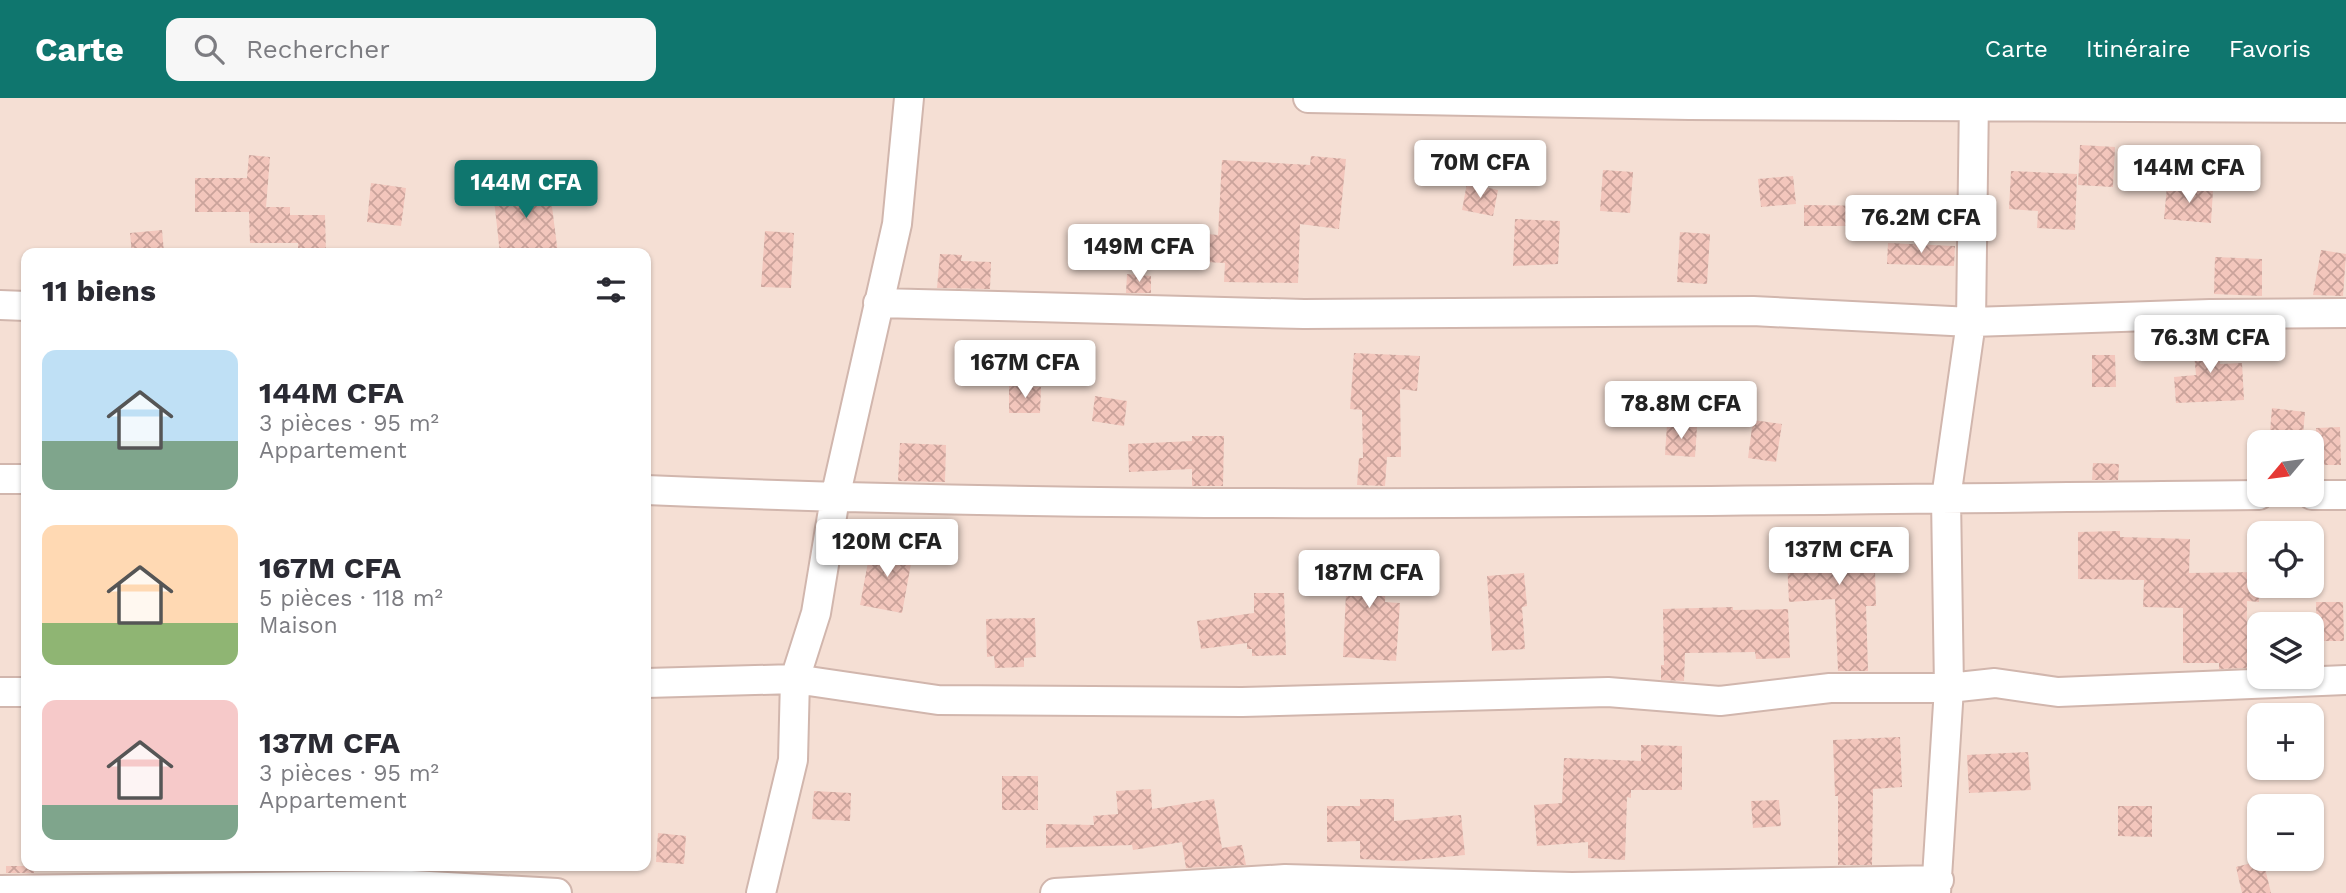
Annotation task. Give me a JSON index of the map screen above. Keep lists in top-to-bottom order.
{
  "north": "bottom left",
  "page": {
    "header": "Carte",
    "search": "Rechercher",
    "nav": ["Carte", "Itinéraire", "Favoris"],
    "price": [
      "70M CFA",
      "144M CFA",
      "144M CFA",
      "76.2M CFA",
      "149M CFA",
      "76.3M CFA",
      "167M CFA",
      "78.8M CFA",
      "120M CFA",
      "137M CFA",
      "187M CFA"
    ],
    "heading": "11 biens",
    "list": [
      {
        "name": "144M CFA",
        "note": "3 pièces · 95 m² · Appartement"
      },
      {
        "name": "167M CFA",
        "note": "5 pièces · 118 m² · Maison"
      },
      {
        "name": "137M CFA",
        "note": "3 pièces · 95 m² · Appartement"
      }
    ],
    "map_buttons": ["+", "−"]
  }
}
